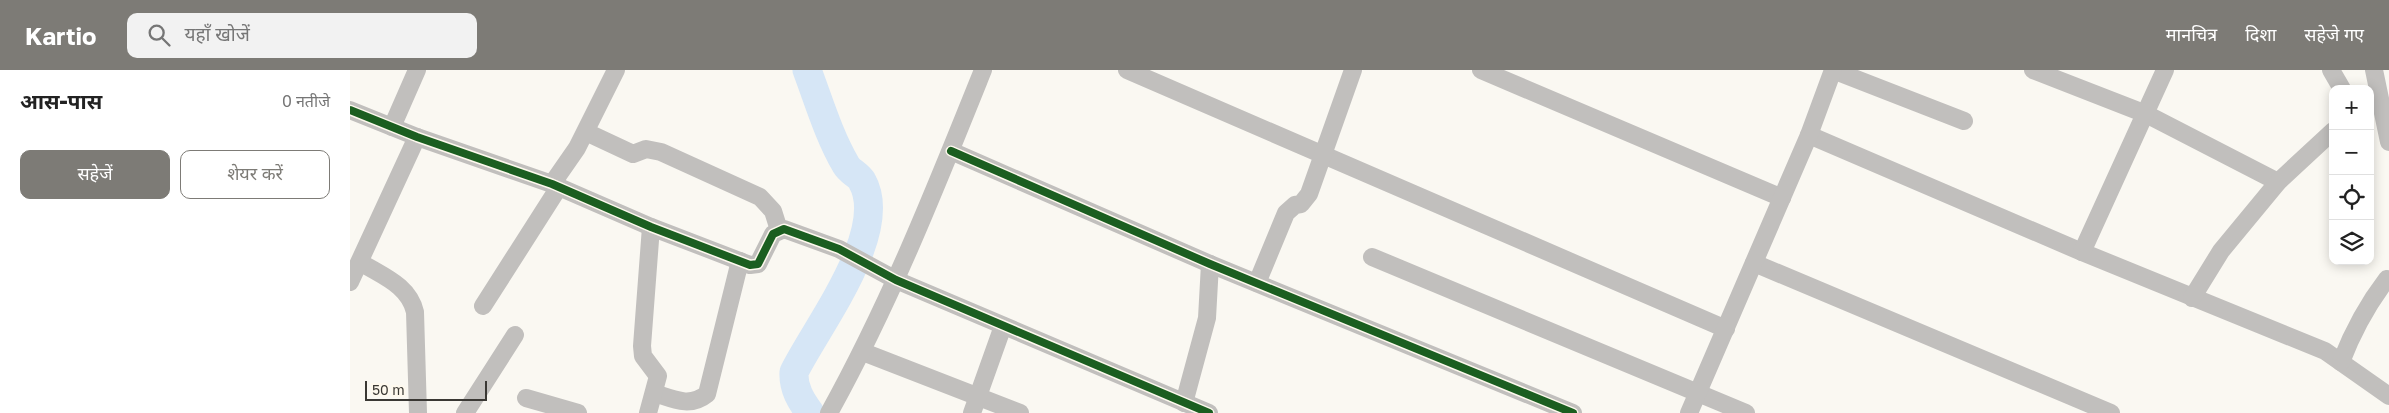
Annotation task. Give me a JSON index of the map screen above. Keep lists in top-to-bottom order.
{
  "scale_bar": "50 m",
  "page": {
    "header": "Kartio",
    "search": "यहाँ खोजें",
    "nav": ["मानचित्र", "दिशा", "सहेजे गए"],
    "heading": ["आस-पास", "0 नतीजे"],
    "map_buttons": ["+", "−"],
    "buttons": ["सहेजें", "शेयर करें"],
    "scale": "50 m"
  }
}
